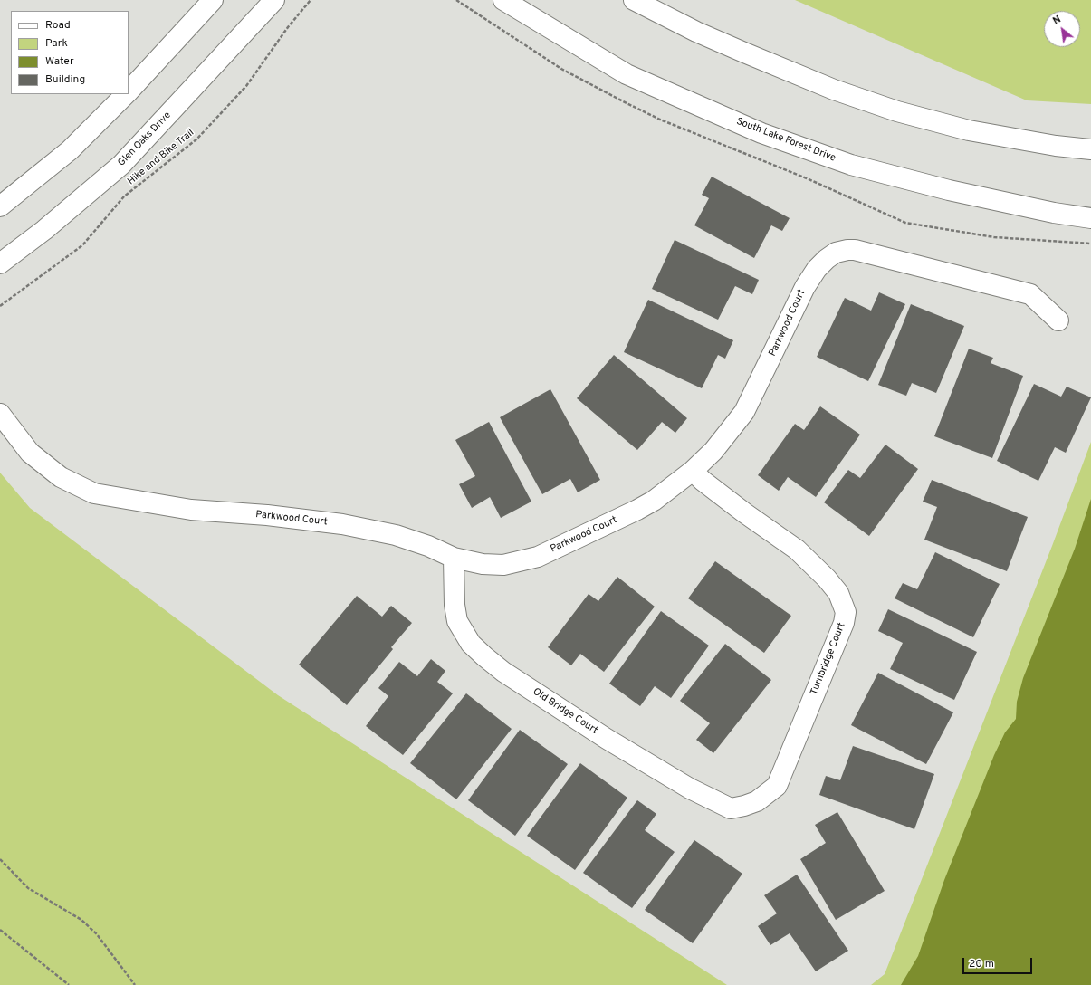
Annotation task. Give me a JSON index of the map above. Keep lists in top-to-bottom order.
{
  "streets": {
    "street": [
      "Glen Oaks Drive",
      "South Lake Forest Drive",
      "Parkwood Court",
      "Turnbridge Court",
      "Old Bridge Court"
    ],
    "path": ["Hike and Bike Trail"]
  },
  "crossings": [
    ["Parkwood Court", "Turnbridge Court"],
    ["Parkwood Court", "Old Bridge Court"],
    ["Turnbridge Court", "Old Bridge Court"]
  ],
  "legend": [
    "Road",
    "Park",
    "Water",
    "Building"
  ],
  "scale_bar": "20 m",
  "north": "top left"
}
